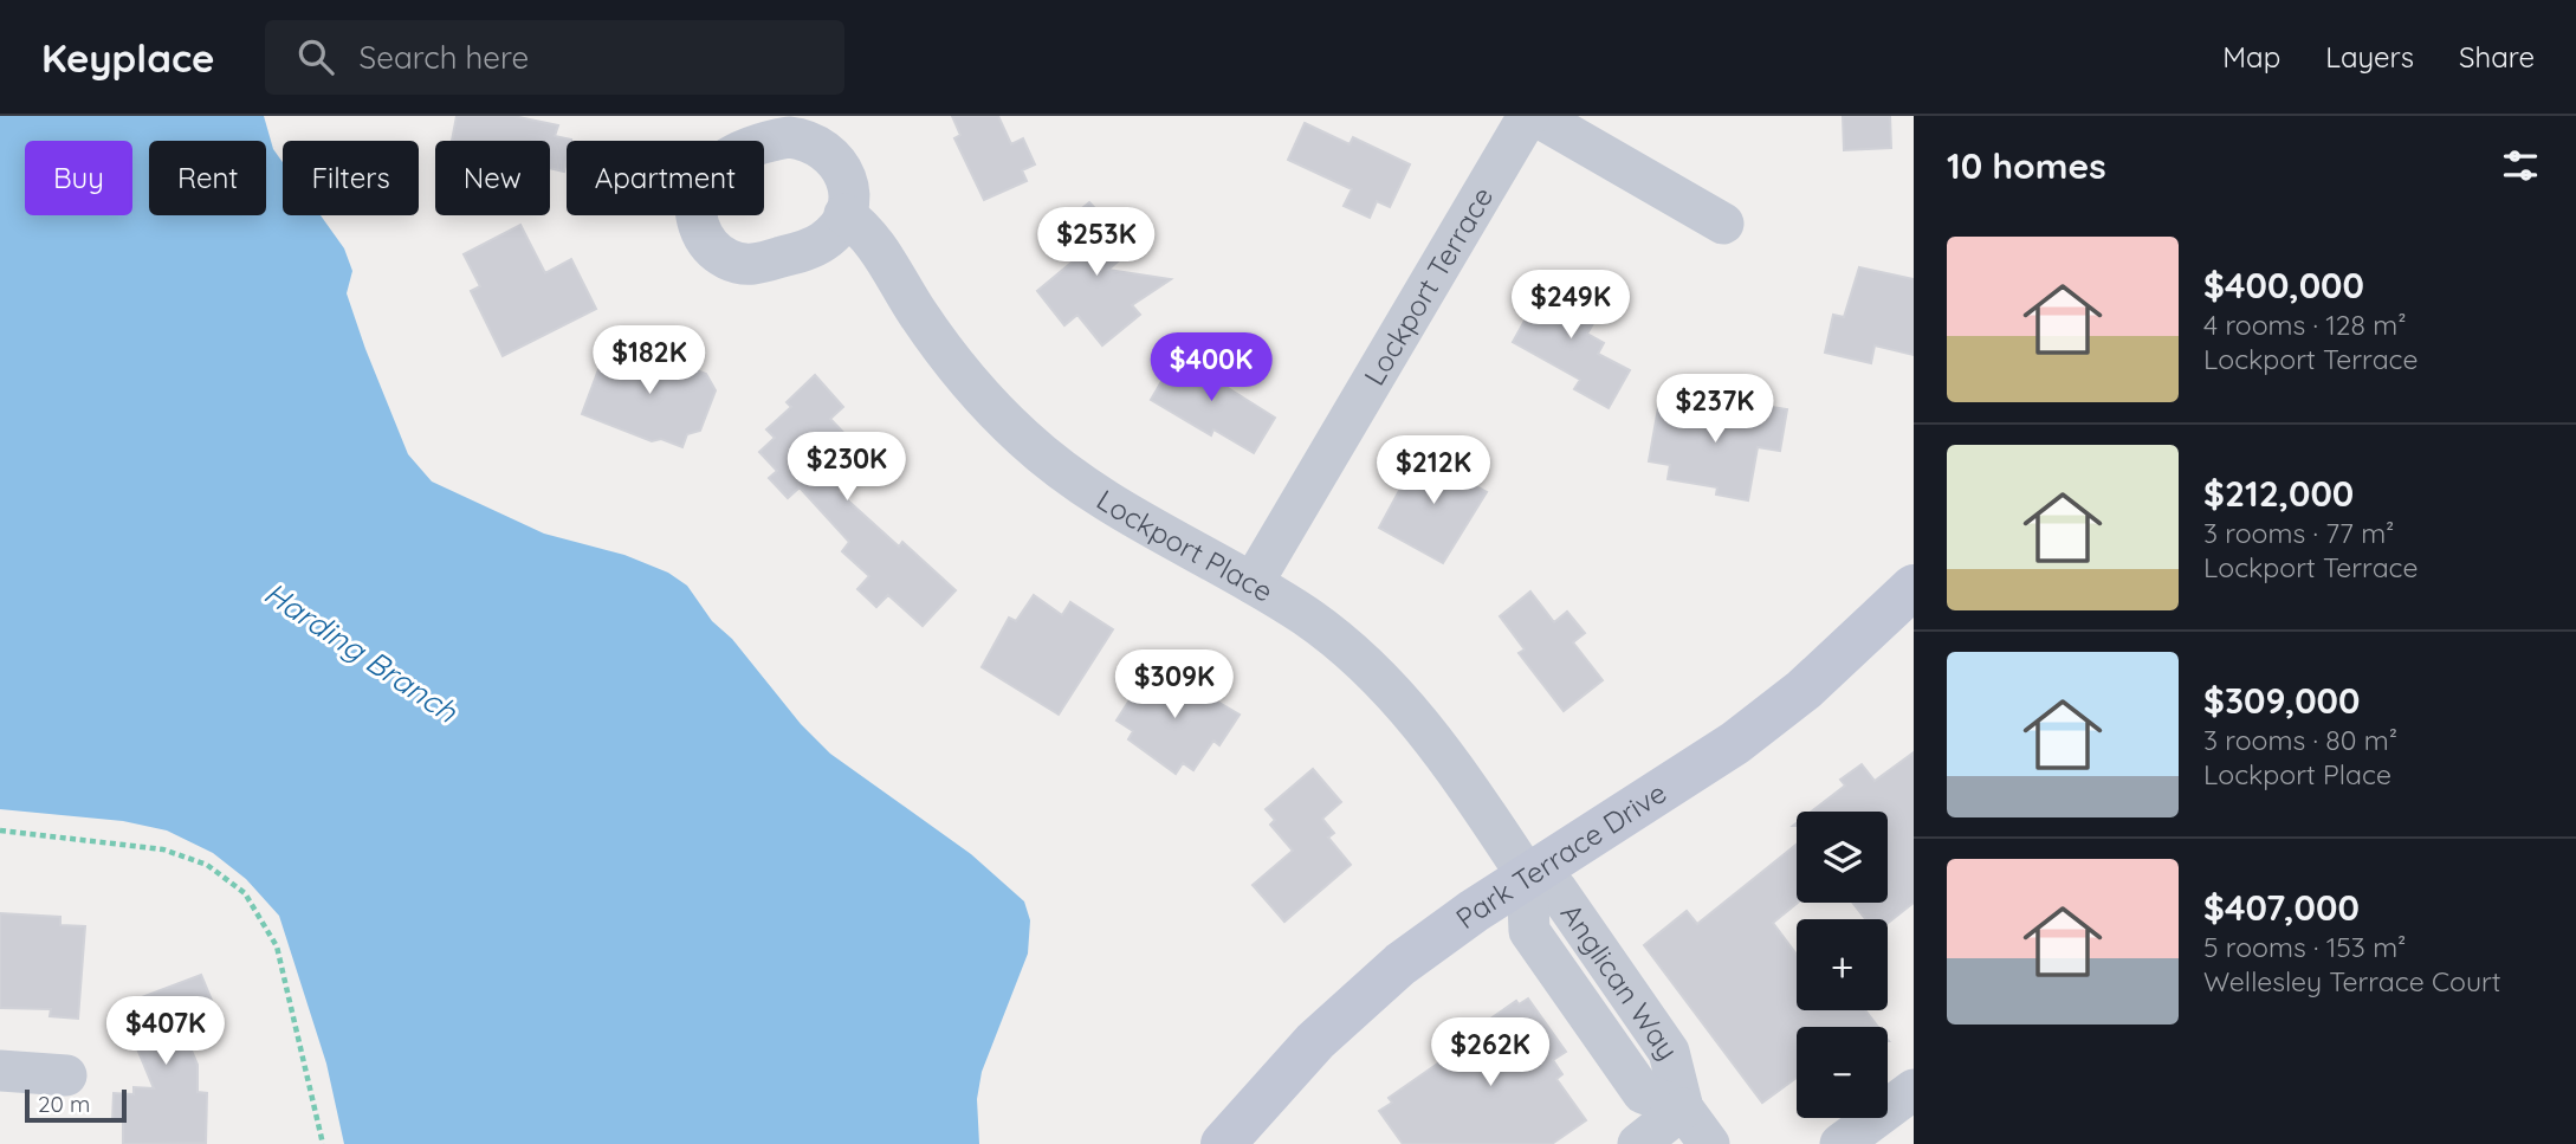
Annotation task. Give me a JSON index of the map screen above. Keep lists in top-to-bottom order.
{
  "streets": {
    "street": [
      "Lockport Terrace",
      "Lockport Place",
      "Park Terrace Drive",
      "Anglican Way"
    ]
  },
  "crossings": [
    ["Lockport Terrace", "Lockport Place"],
    ["Lockport Place", "Park Terrace Drive"],
    ["Lockport Place", "Anglican Way"],
    ["Park Terrace Drive", "Anglican Way"]
  ],
  "water": ["Harding Branch"],
  "scale_bar": "20 m",
  "page": {
    "header": "Keyplace",
    "search": "Search here",
    "nav": ["Map", "Layers", "Share"],
    "heading": "10 homes",
    "chip": [
      "Buy",
      "Rent",
      "Filters",
      "New",
      "Apartment"
    ],
    "price": [
      "$253K",
      "$249K",
      "$182K",
      "$400K",
      "$237K",
      "$230K",
      "$212K",
      "$309K",
      "$407K",
      "$262K"
    ],
    "list": [
      {
        "name": "$400,000",
        "note": "4 rooms · 128 m² · Lockport Terrace"
      },
      {
        "name": "$212,000",
        "note": "3 rooms · 77 m² · Lockport Terrace"
      },
      {
        "name": "$309,000",
        "note": "3 rooms · 80 m² · Lockport Place"
      },
      {
        "name": "$407,000",
        "note": "5 rooms · 153 m² · Wellesley Terrace Court"
      }
    ],
    "map_buttons": ["+", "−"],
    "scale": "20 m"
  }
}
